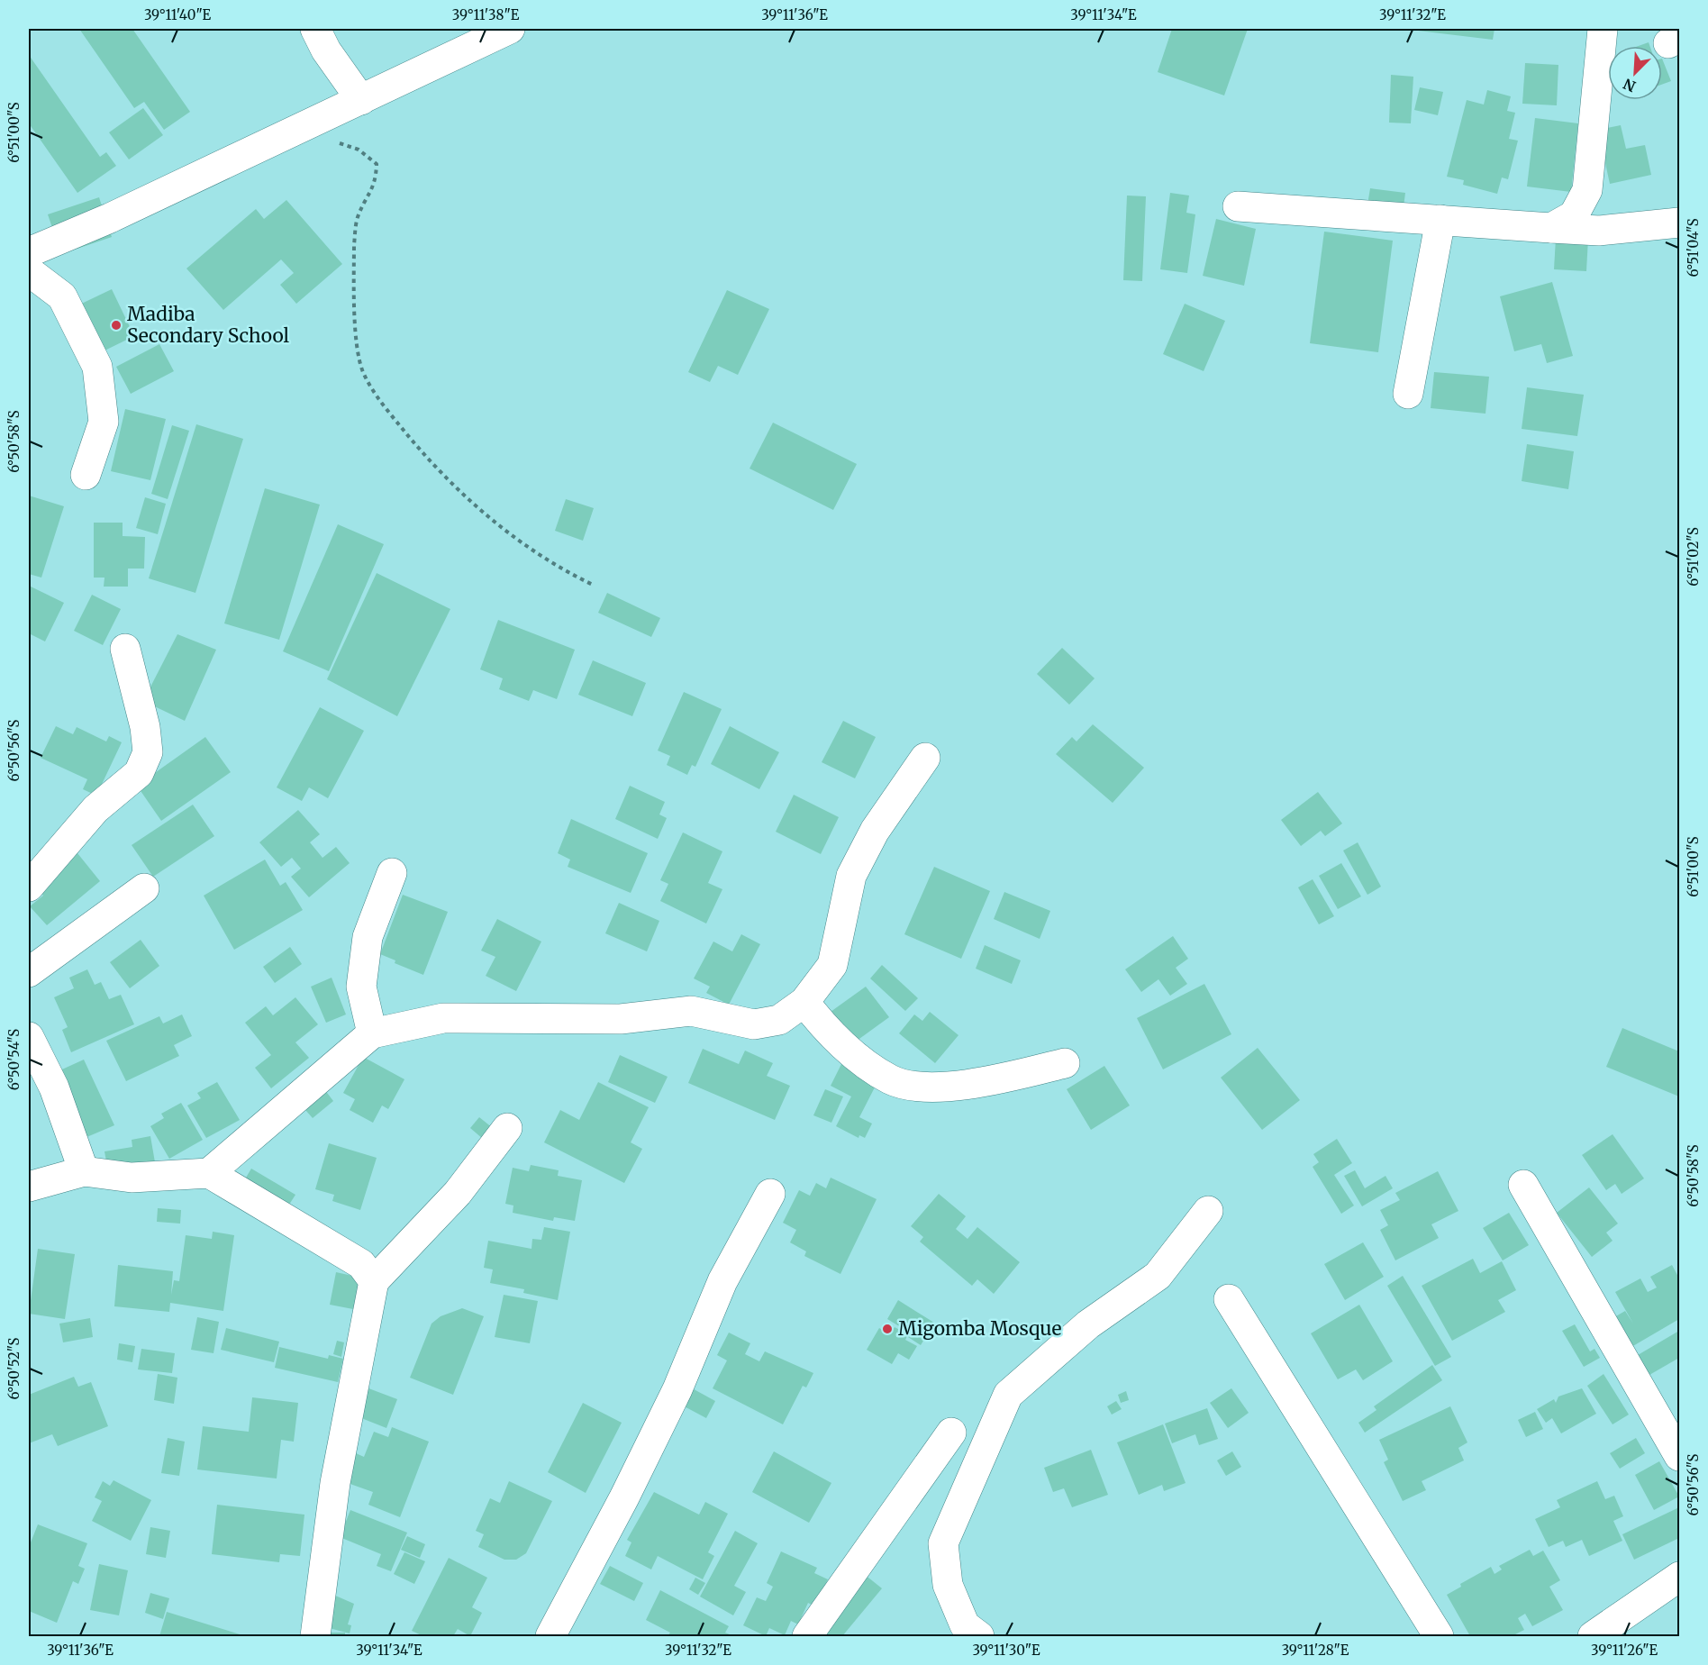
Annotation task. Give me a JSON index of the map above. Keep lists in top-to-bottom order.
{
  "places": ["Madiba Secondary School", "Migomba Mosque"],
  "north": "bottom left",
  "coordinates": [
    "39°11'40\"E",
    "39°11'38\"E",
    "39°11'36\"E",
    "39°11'34\"E",
    "39°11'32\"E",
    "6°51'00\"S",
    "6°51'04\"S",
    "6°50'58\"S",
    "6°51'02\"S",
    "6°50'56\"S",
    "6°50'54\"S",
    "6°50'52\"S",
    "39°11'30\"E",
    "39°11'28\"E",
    "39°11'26\"E"
  ]
}
